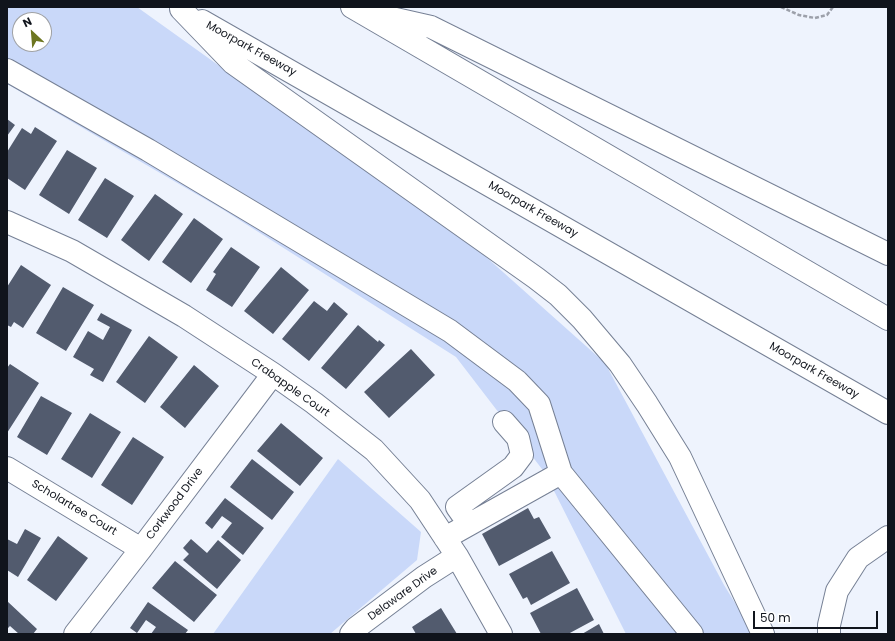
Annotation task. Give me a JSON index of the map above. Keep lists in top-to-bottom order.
{
  "streets": {
    "main road": [
      "Moorpark Freeway",
      "Crabapple Court",
      "Corkwood Drive",
      "Scholartree Court",
      "Delaware Drive"
    ]
  },
  "crossings": [
    ["Crabapple Court", "Corkwood Drive"],
    ["Crabapple Court", "Delaware Drive"],
    ["Corkwood Drive", "Scholartree Court"]
  ],
  "scale_bar": "50 m",
  "north": "top left"
}
